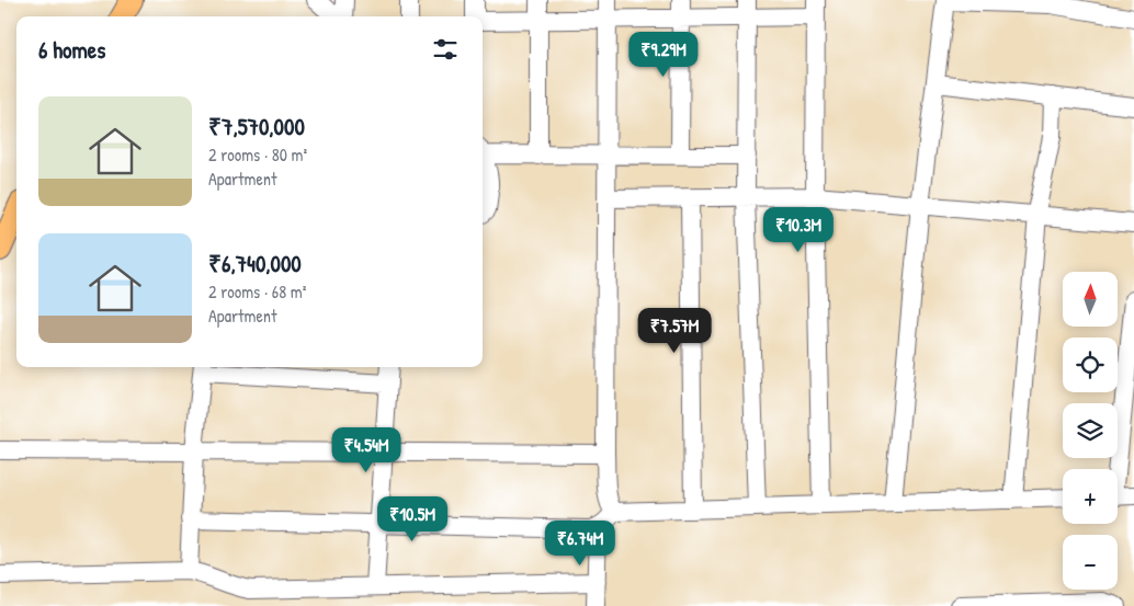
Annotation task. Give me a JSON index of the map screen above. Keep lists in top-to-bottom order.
{
  "north": "top",
  "page": {
    "heading": "6 homes",
    "price": [
      "₹9.29M",
      "₹10.3M",
      "₹7.57M",
      "₹4.54M",
      "₹10.5M",
      "₹6.74M"
    ],
    "list": [
      {
        "name": "₹7,570,000",
        "note": "2 rooms · 80 m² · Apartment"
      },
      {
        "name": "₹6,740,000",
        "note": "2 rooms · 68 m² · Apartment"
      }
    ],
    "map_buttons": ["+", "−"]
  }
}
